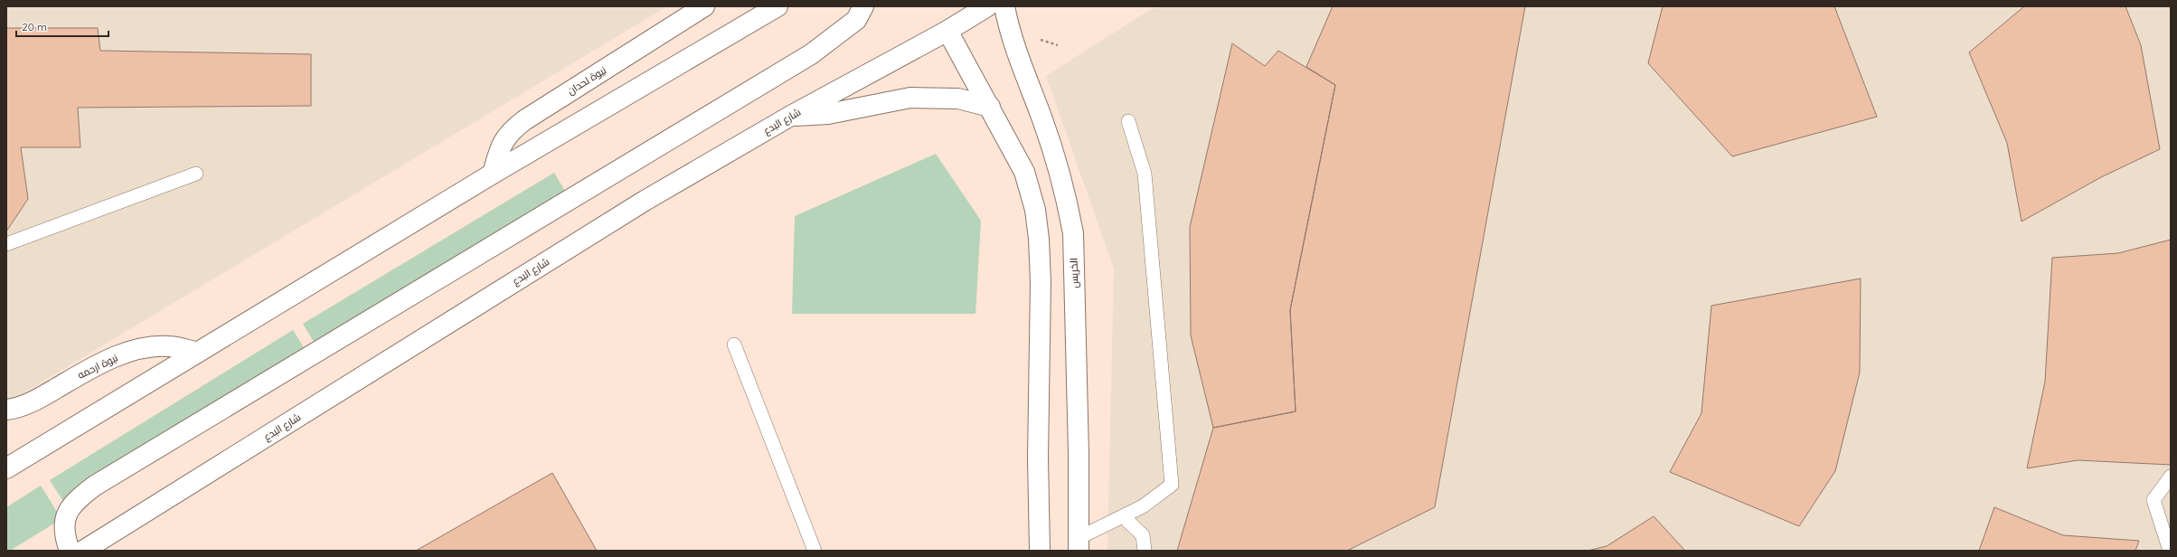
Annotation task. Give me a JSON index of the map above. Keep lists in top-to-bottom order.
{
  "streets": {
    "main road": [
      "نيوة لحدان",
      "شارع البدع",
      "الخريس",
      "نيوة ارحمه"
    ]
  },
  "scale_bar": "20 m"
}
